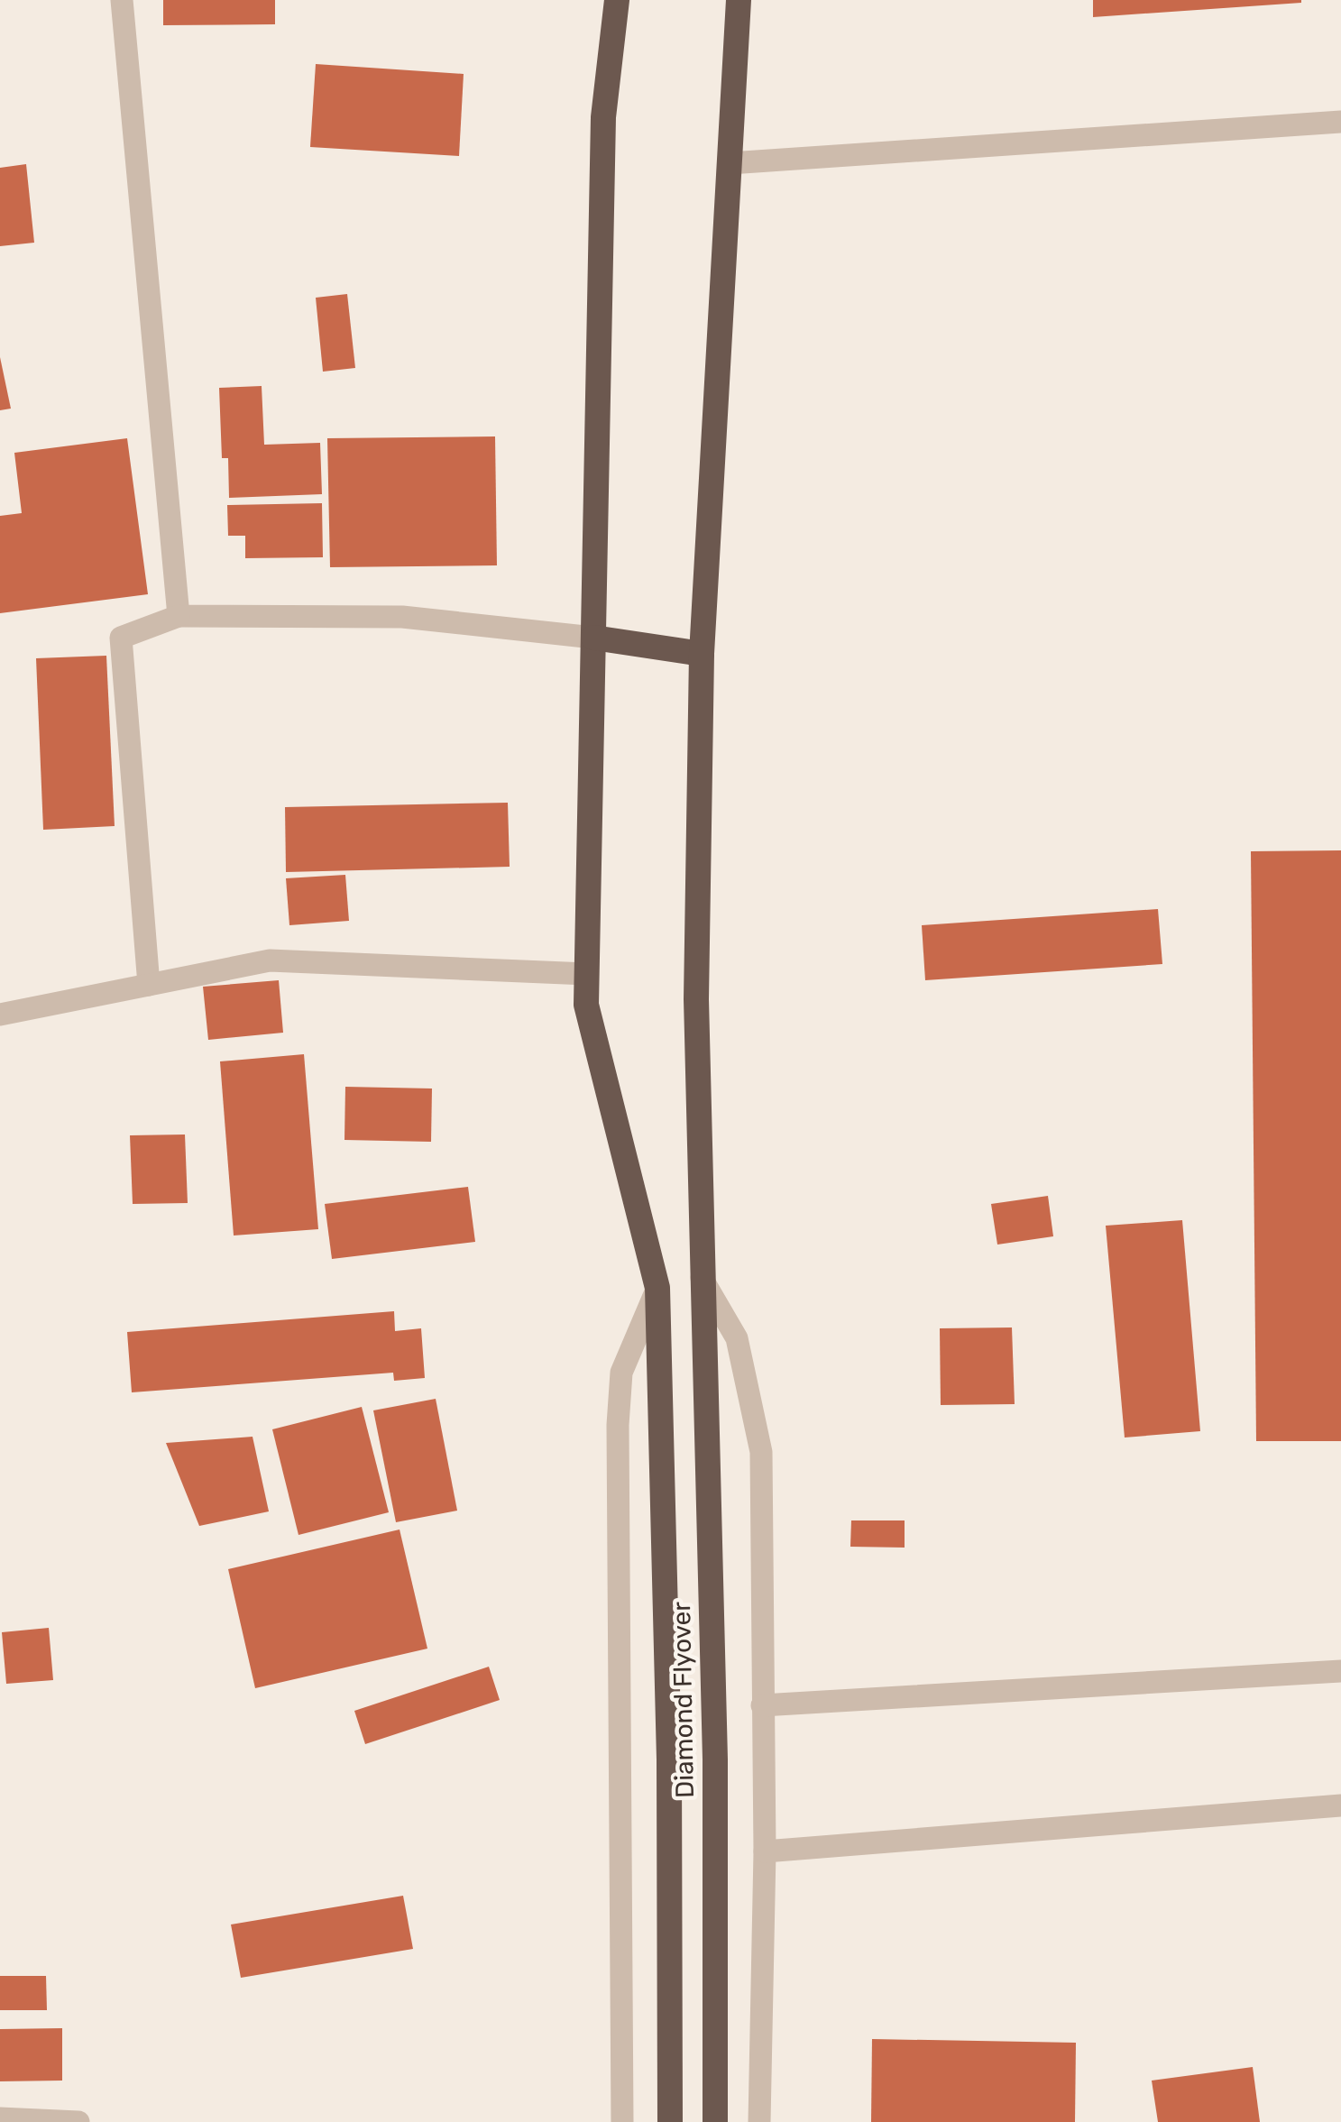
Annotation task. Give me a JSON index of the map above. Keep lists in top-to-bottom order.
{
  "streets": {
    "highway": ["Diamond Flyover"]
  }
}
